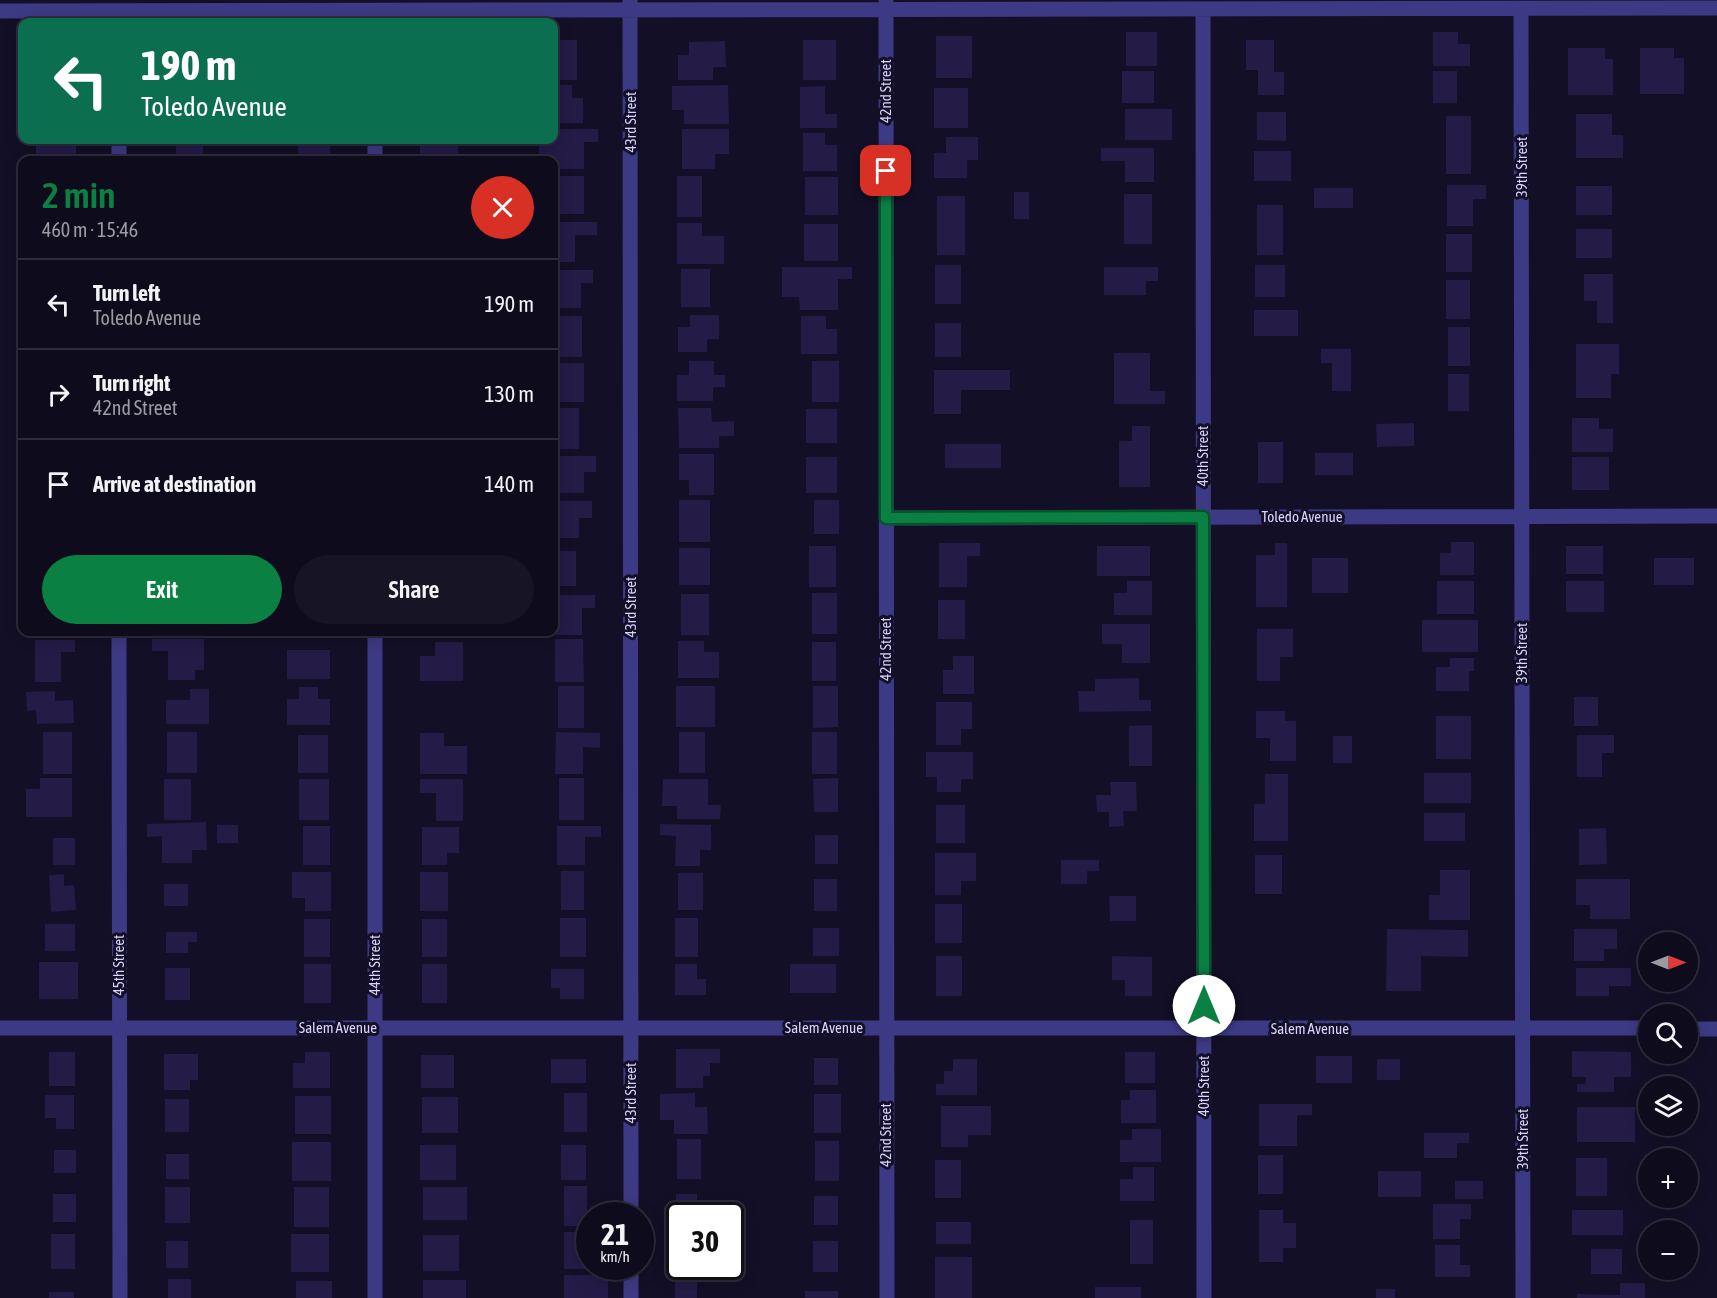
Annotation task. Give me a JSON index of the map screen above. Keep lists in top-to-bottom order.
{
  "streets": {
    "street": [
      "42nd Street",
      "43rd Street",
      "39th Street",
      "40th Street",
      "Toledo Avenue",
      "45th Street",
      "44th Street",
      "Salem Avenue"
    ]
  },
  "crossings": [
    ["42nd Street", "Toledo Avenue"],
    ["42nd Street", "Salem Avenue"],
    ["43rd Street", "Salem Avenue"],
    ["39th Street", "Toledo Avenue"],
    ["39th Street", "Salem Avenue"],
    ["40th Street", "Toledo Avenue"],
    ["40th Street", "Salem Avenue"],
    ["45th Street", "Salem Avenue"],
    ["44th Street", "Salem Avenue"]
  ],
  "north": "right",
  "page": {
    "turn": ["190 m", "Toledo Avenue"],
    "heading": ["2 min", "460 m · 15:46"],
    "list": [
      {
        "name": "Turn left",
        "note": "Toledo Avenue",
        "value": "190 m"
      },
      {
        "name": "Turn right",
        "note": "42nd Street",
        "value": "130 m"
      },
      {
        "name": "Arrive at destination",
        "value": "140 m"
      }
    ],
    "buttons": ["Exit", "Share"],
    "map_buttons": ["+", "−"],
    "speed": "21 km/h",
    "limit": "30"
  }
}
